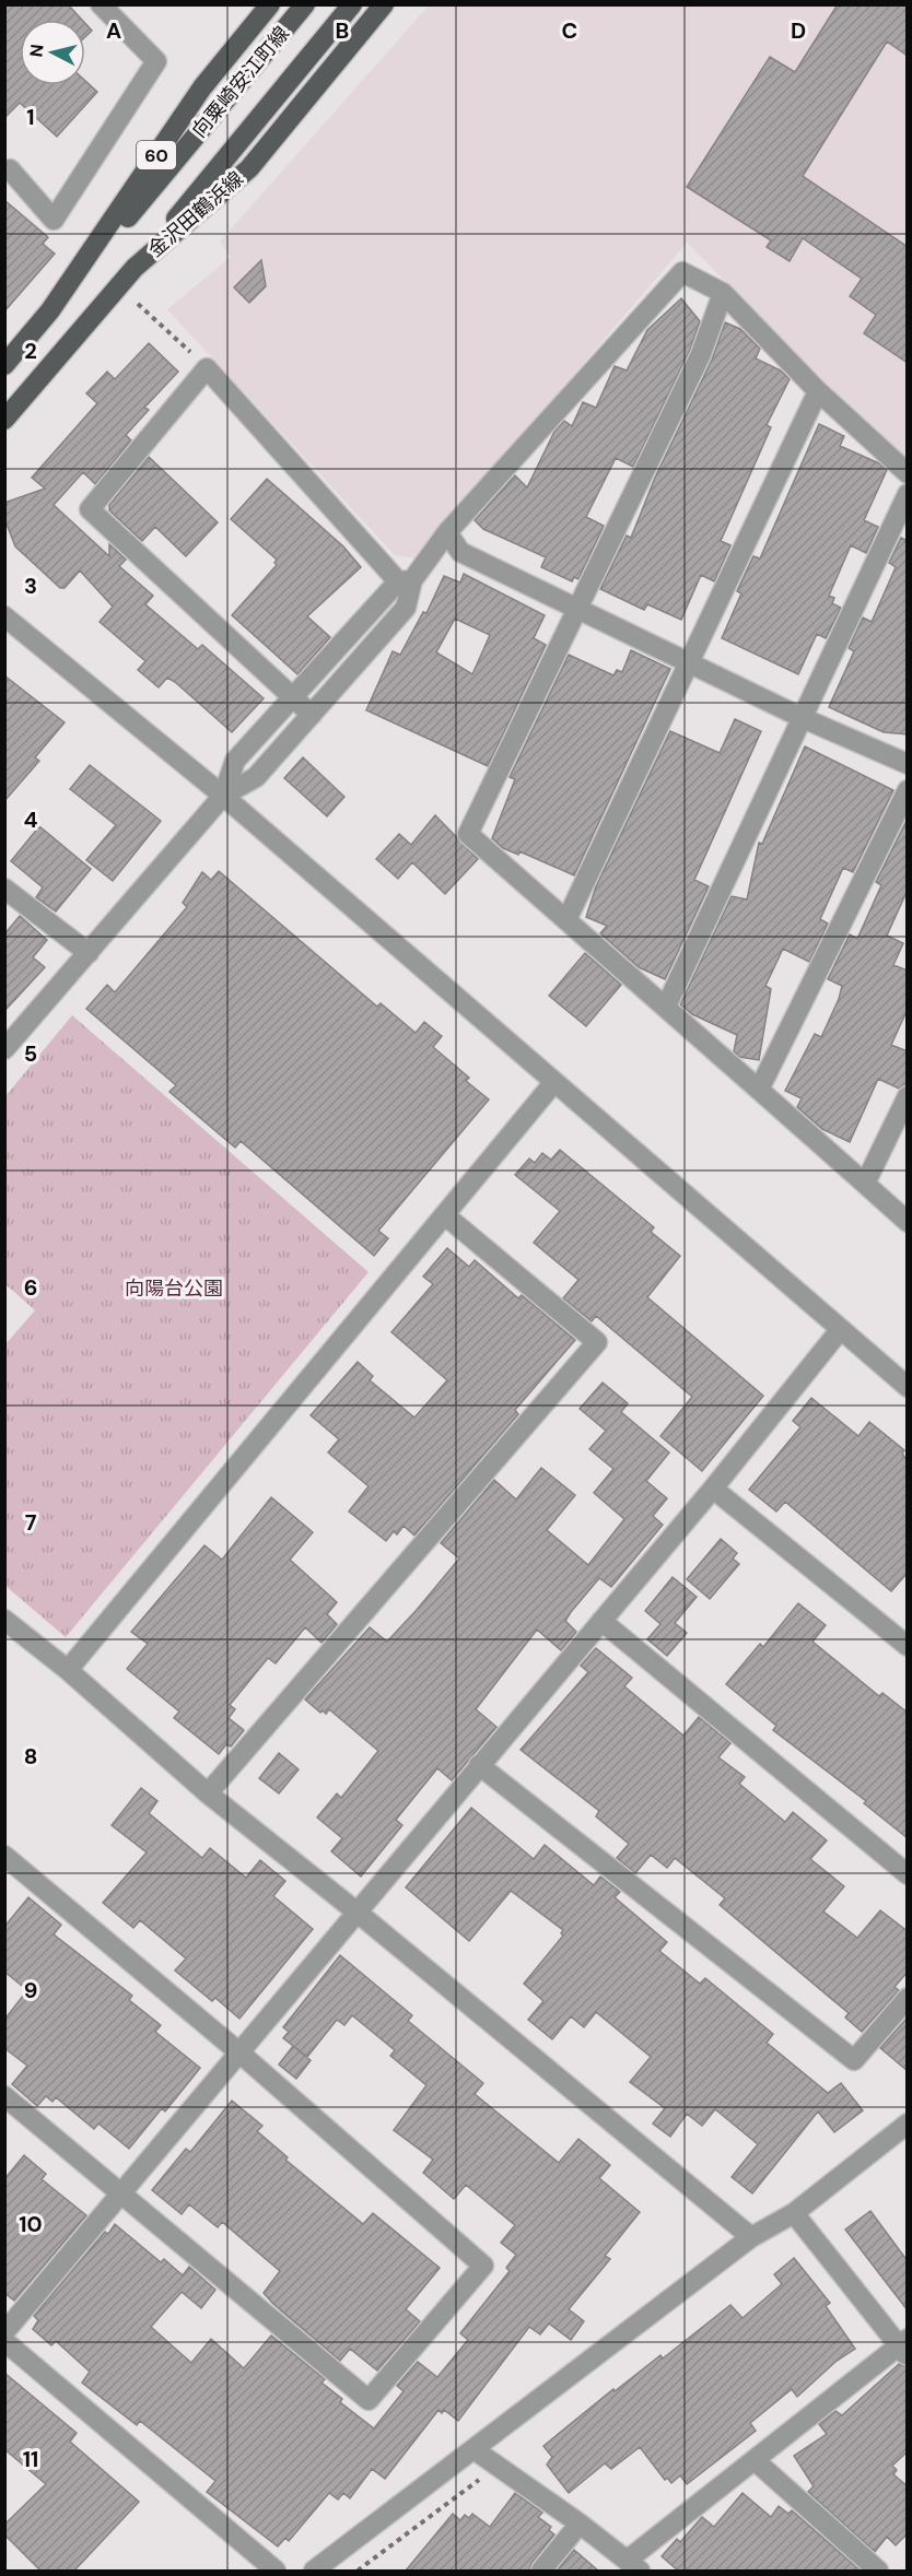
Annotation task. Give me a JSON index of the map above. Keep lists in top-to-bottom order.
{
  "streets": {
    "main road": ["向粟崎安江町線", "60", "金沢田鶴浜線"]
  },
  "crossings": [
    ["向粟崎安江町線", "60"],
    ["向粟崎安江町線", "金沢田鶴浜線"]
  ],
  "parks": ["向陽台公園"],
  "north": "left",
  "grid": {
    "columns": [
      "A",
      "B",
      "C",
      "D"
    ],
    "rows": [
      "1",
      "2",
      "3",
      "4",
      "5",
      "6",
      "7",
      "8",
      "9",
      "10",
      "11"
    ]
  }
}
